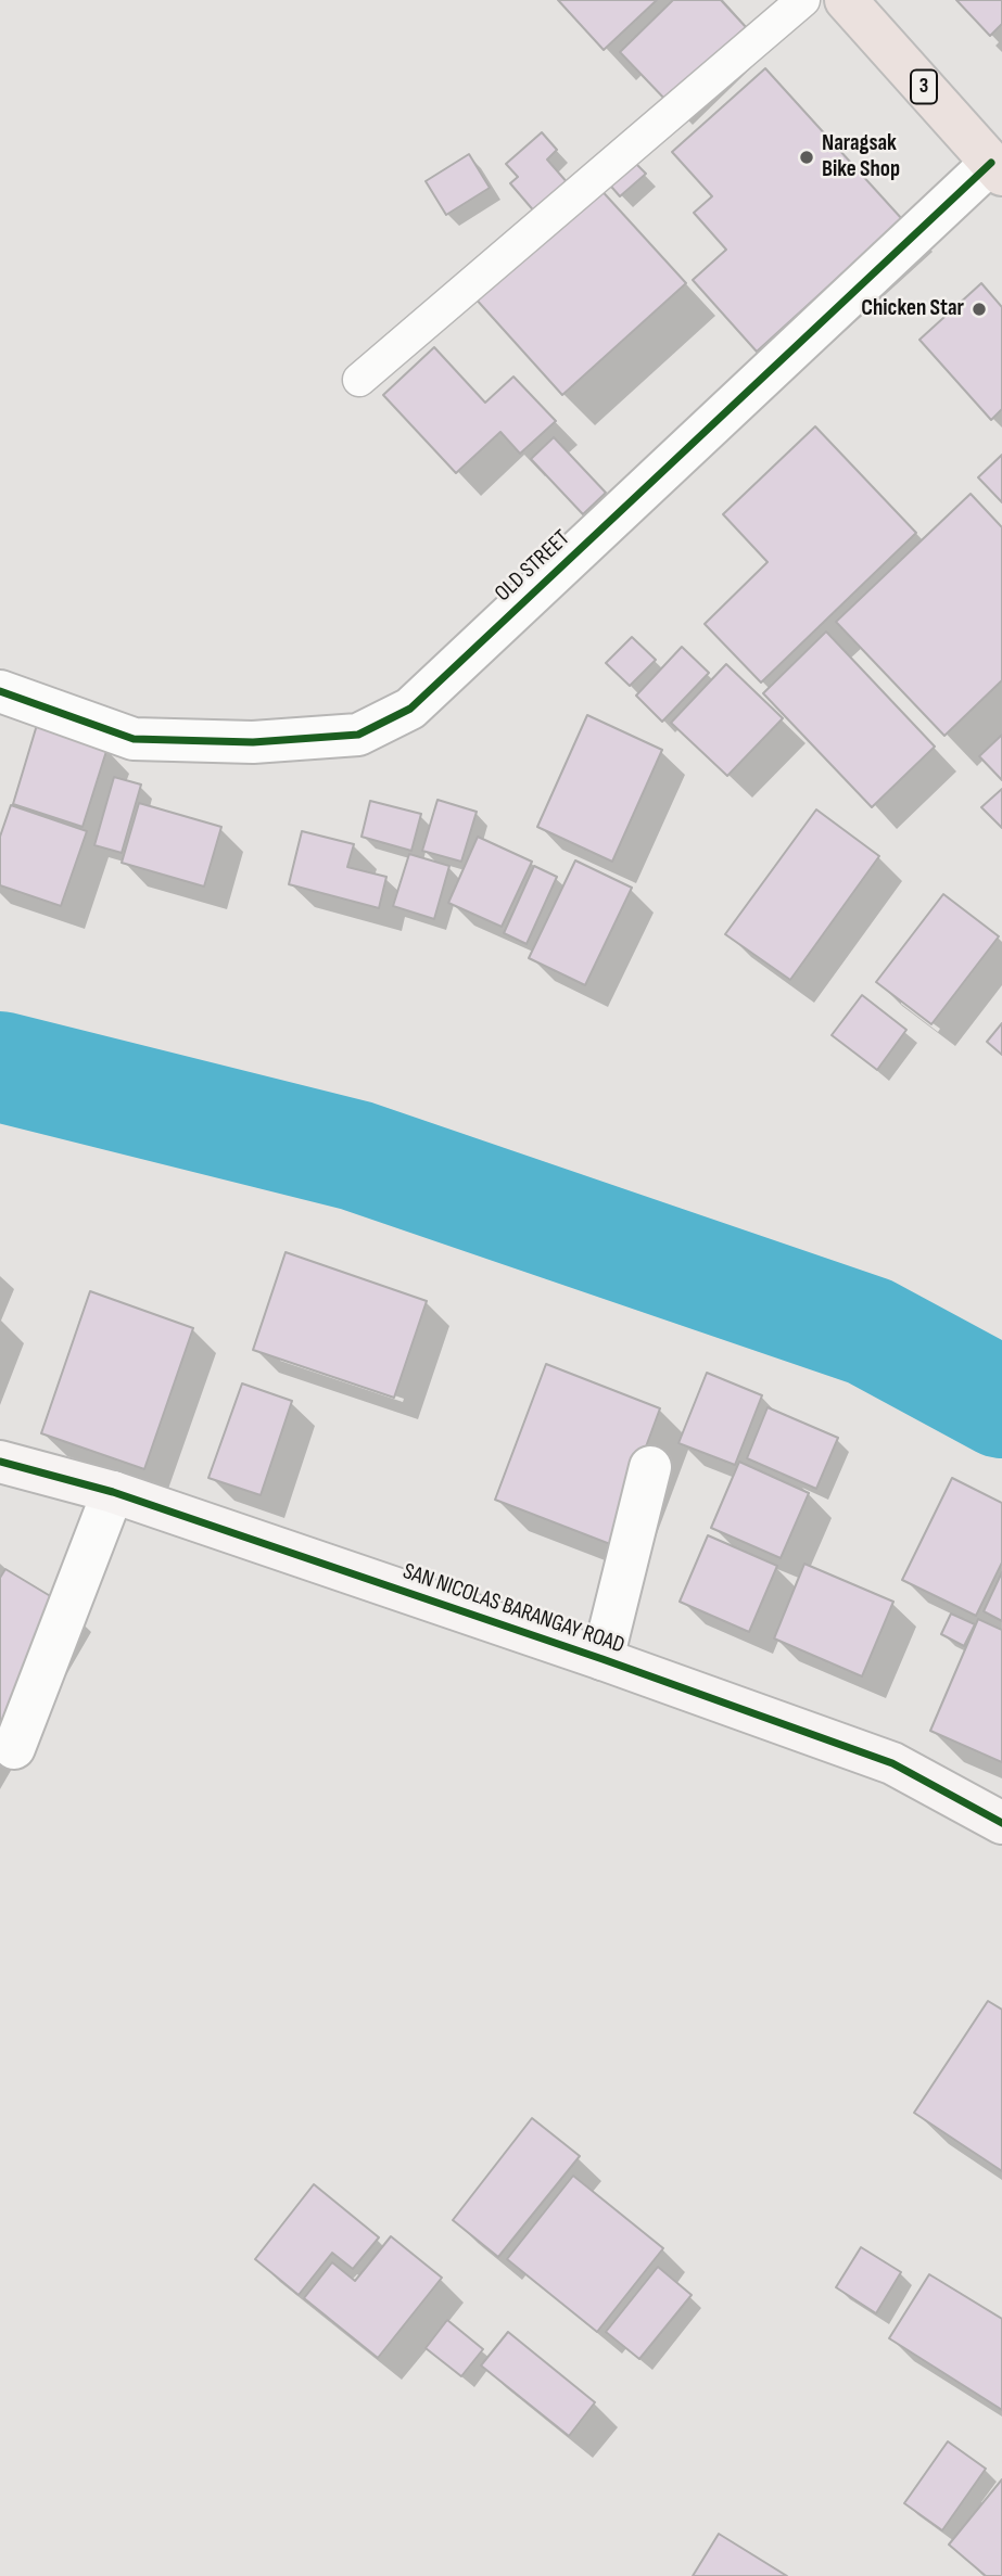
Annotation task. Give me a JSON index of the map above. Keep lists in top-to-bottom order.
{
  "streets": {
    "highway": ["3"],
    "street": ["OLD STREET", "SAN NICOLAS BARANGAY ROAD"]
  },
  "crossings": [
    ["3", "OLD STREET"]
  ],
  "places": ["Naragsak Bike Shop", "Chicken Star"]
}
